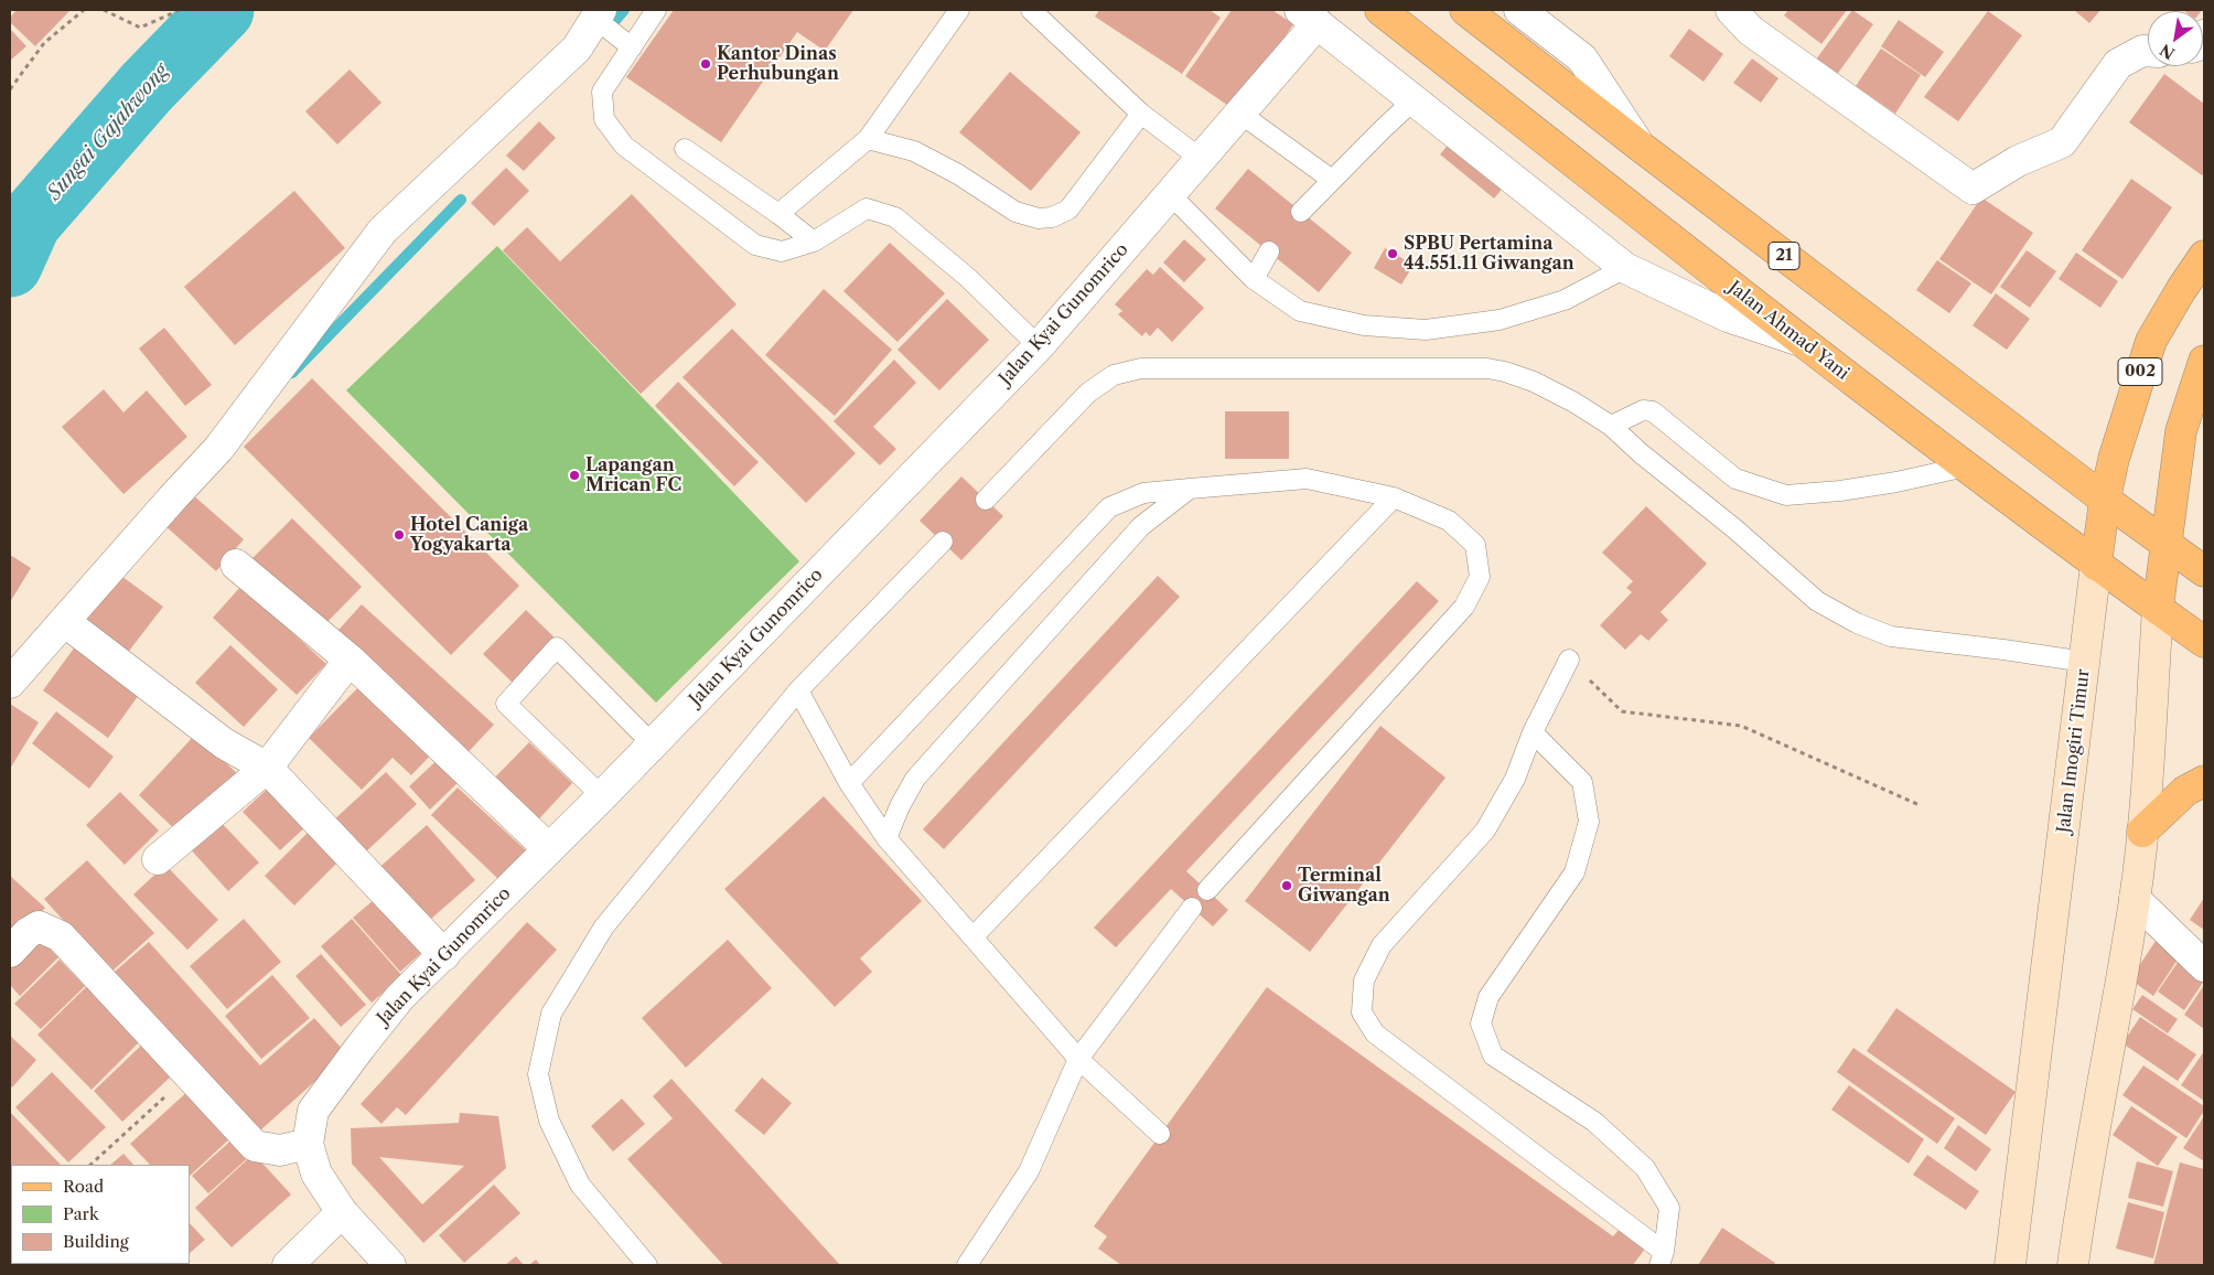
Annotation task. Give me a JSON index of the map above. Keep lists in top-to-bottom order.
{
  "streets": {
    "main road": [
      "21",
      "Jalan Ahmad Yani",
      "002",
      "Jalan Imogiri Timur"
    ],
    "street": ["Jalan Kyai Gunomrico"]
  },
  "crossings": [
    ["21", "Jalan Imogiri Timur"],
    ["Jalan Ahmad Yani", "Jalan Imogiri Timur"]
  ],
  "water": ["Sungai Gajahwong"],
  "places": [
    "Kantor Dinas Perhubungan",
    "SPBU Pertamina 44.551.11 Giwangan",
    "Lapangan Mrican FC",
    "Hotel Caniga Yogyakarta",
    "Terminal Giwangan"
  ],
  "legend": ["Road", "Park", "Building"],
  "north": "bottom left"
}
